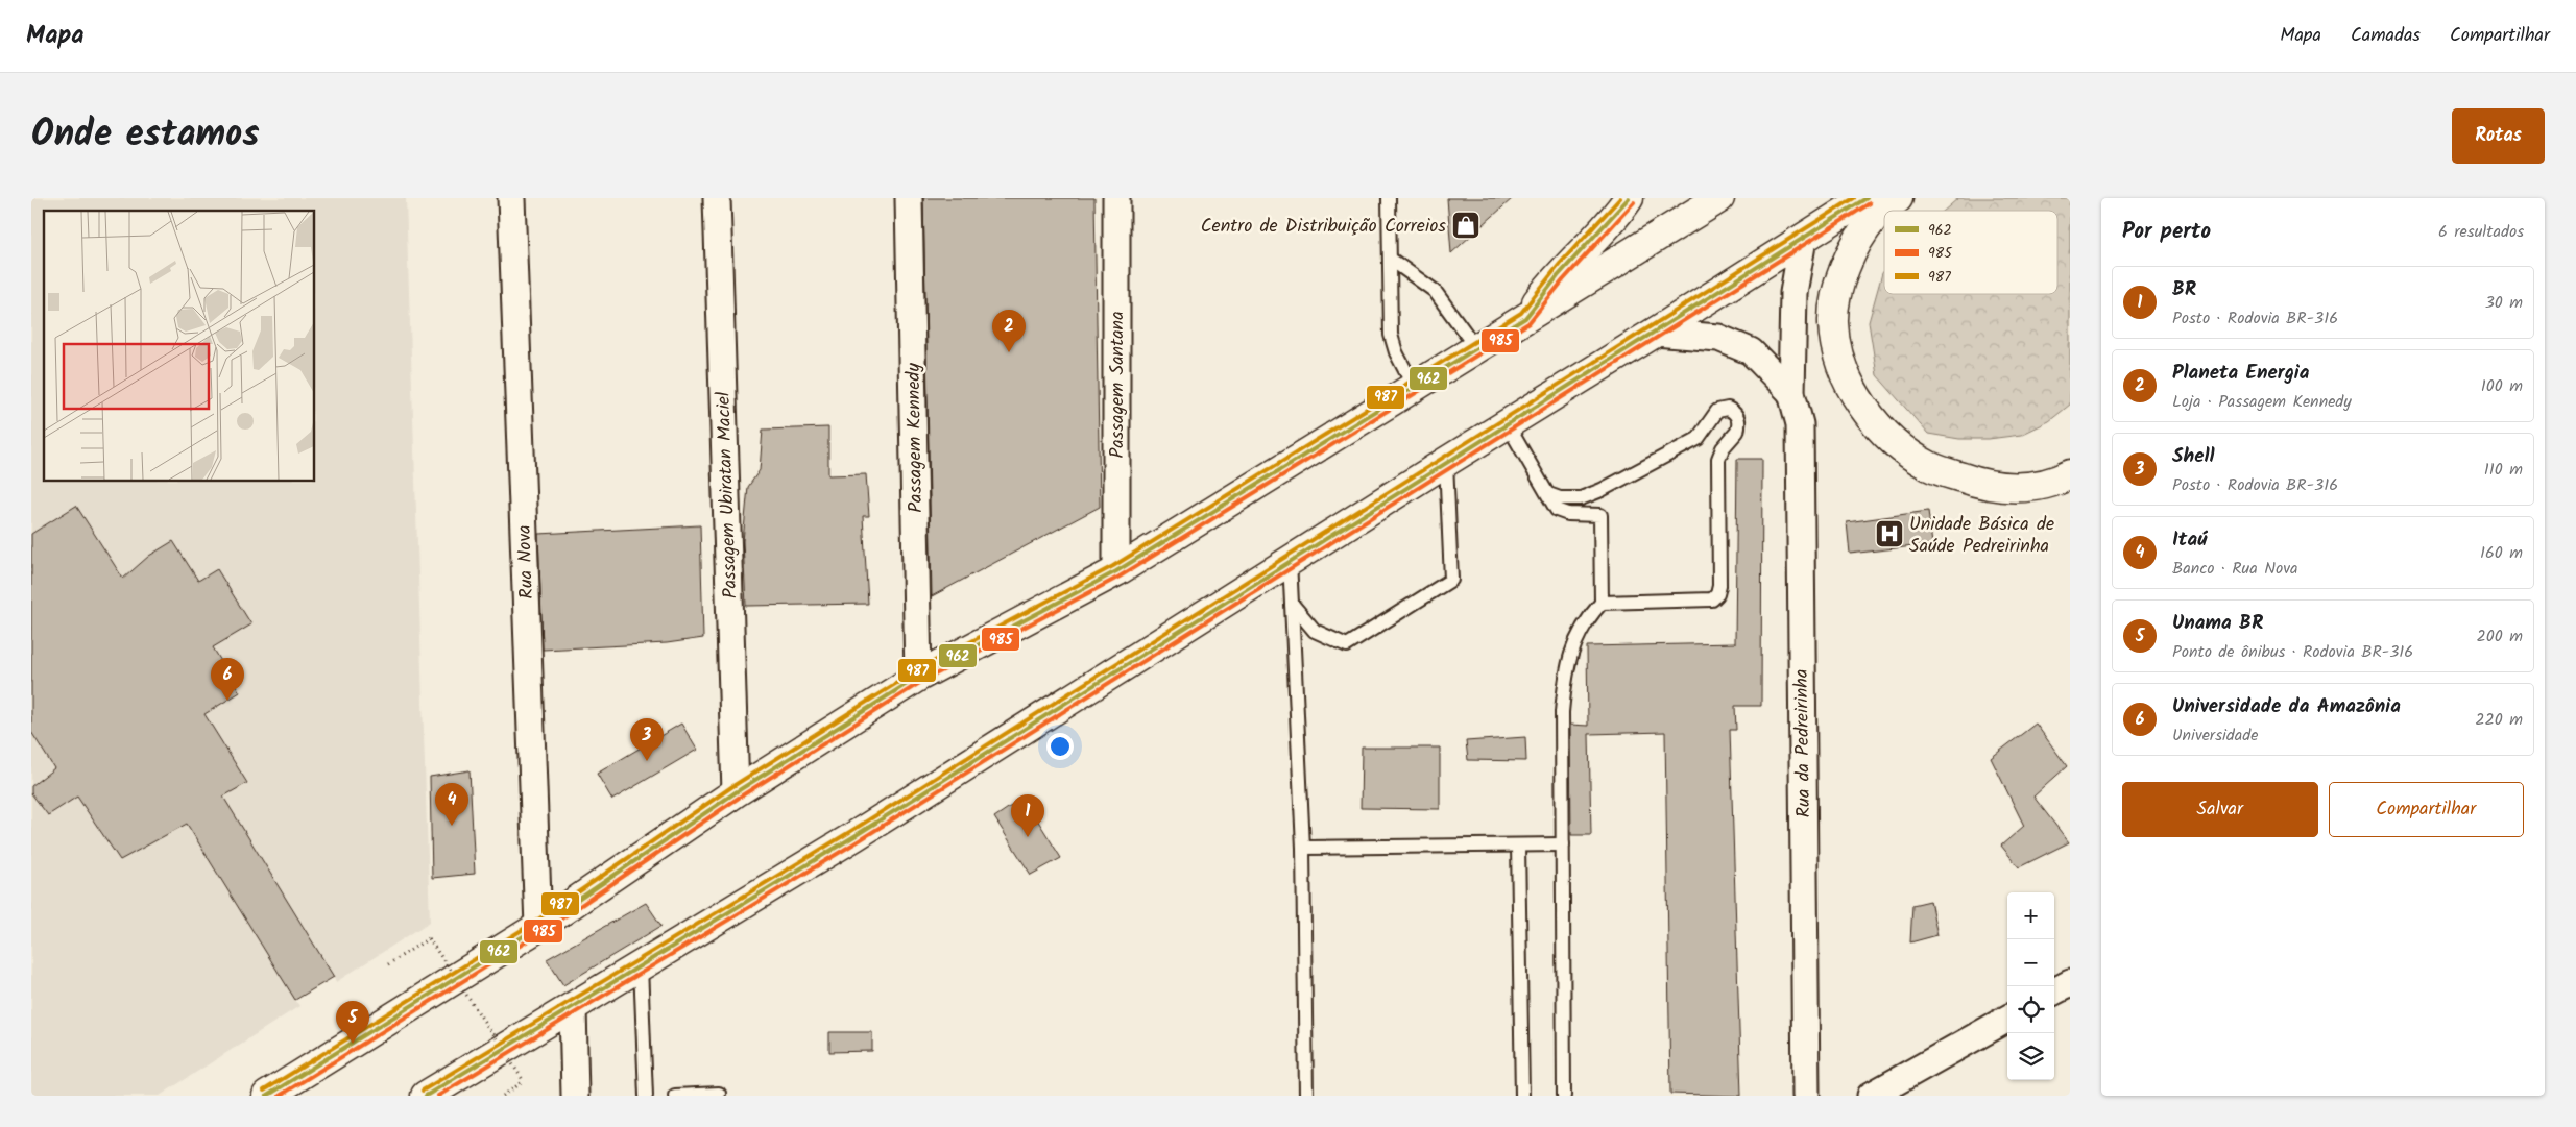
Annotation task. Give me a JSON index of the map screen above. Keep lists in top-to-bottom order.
{
  "streets": {
    "street": [
      "Passagem Santana",
      "Passagem Kennedy",
      "Passagem Ubiratan Maciel",
      "Rua Nova",
      "Rua da Pedreirinha"
    ]
  },
  "places": {
    "shop": ["Centro de Distribuição Correios"],
    "hospital": ["Unidade Básica de Saúde Pedreirinha"]
  },
  "lines": ["transit line 962", "transit line 987", "transit line 985"],
  "legend": ["962", "985", "987"],
  "page": {
    "header": "Mapa",
    "nav": ["Mapa", "Camadas", "Compartilhar"],
    "title": "Onde estamos",
    "buttons": [
      "Rotas",
      ["Salvar", "Compartilhar"]
    ],
    "heading": ["Por perto", "6 resultados"],
    "list": [
      {
        "mark": "1",
        "name": "BR",
        "note": "Posto · Rodovia BR-316",
        "value": "30 m"
      },
      {
        "mark": "2",
        "name": "Planeta Energia",
        "note": "Loja · Passagem Kennedy",
        "value": "100 m"
      },
      {
        "mark": "3",
        "name": "Shell",
        "note": "Posto · Rodovia BR-316",
        "value": "110 m"
      },
      {
        "mark": "4",
        "name": "Itaú",
        "note": "Banco · Rua Nova",
        "value": "160 m"
      },
      {
        "mark": "5",
        "name": "Unama BR",
        "note": "Ponto de ônibus · Rodovia BR-316",
        "value": "200 m"
      },
      {
        "mark": "6",
        "name": "Universidade da Amazônia",
        "note": "Universidade",
        "value": "220 m"
      }
    ],
    "pins": [
      "2",
      "6",
      "3",
      "4",
      "1",
      "5"
    ],
    "map_buttons": ["+", "−"]
  }
}
